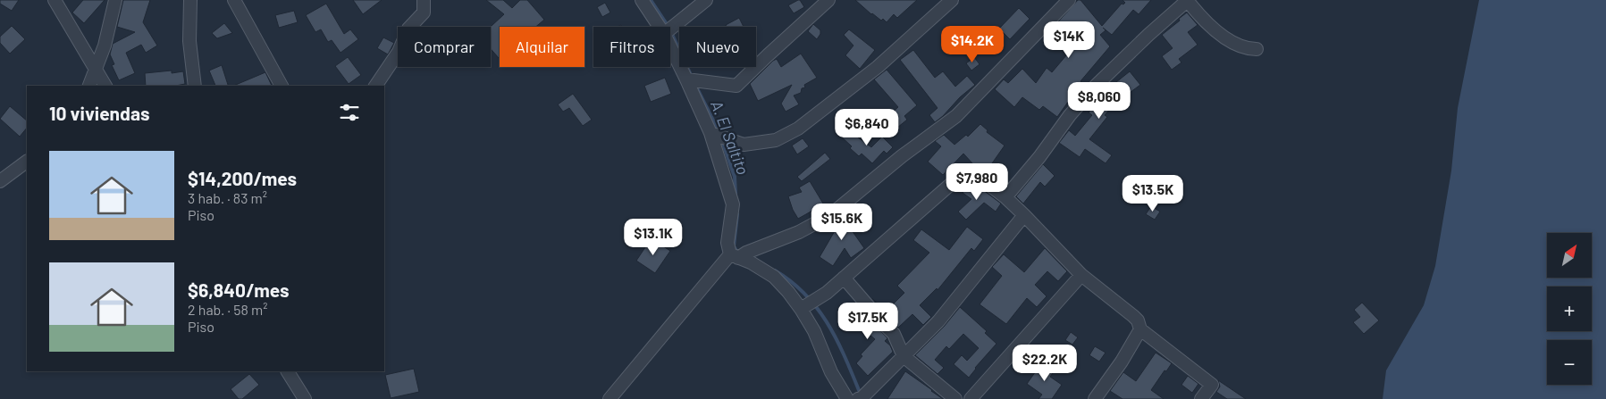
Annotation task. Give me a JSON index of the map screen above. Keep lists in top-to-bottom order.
{
  "water": ["A. El Saltito"],
  "north": "top right",
  "page": {
    "price": [
      "$14K",
      "$14.2K",
      "$8,060",
      "$6,840",
      "$7,980",
      "$13.5K",
      "$15.6K",
      "$13.1K",
      "$17.5K",
      "$22.2K"
    ],
    "chip": [
      "Comprar",
      "Alquilar",
      "Filtros",
      "Nuevo"
    ],
    "heading": "10 viviendas",
    "list": [
      {
        "name": "$14,200/mes",
        "note": "3 hab. · 83 m² · Piso"
      },
      {
        "name": "$6,840/mes",
        "note": "2 hab. · 58 m² · Piso"
      }
    ],
    "map_buttons": ["+", "−"]
  }
}
